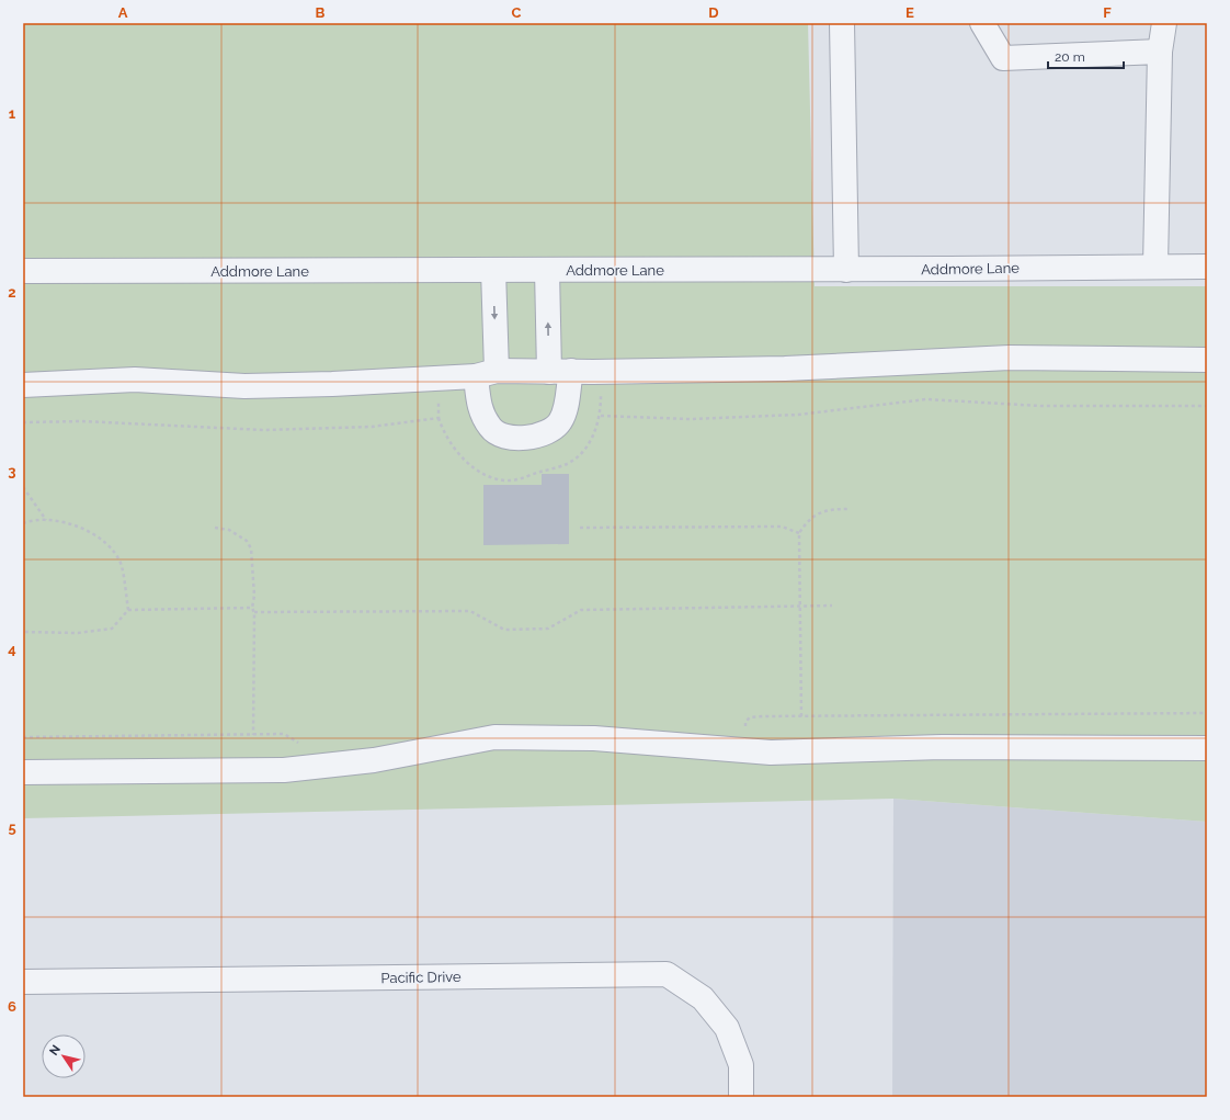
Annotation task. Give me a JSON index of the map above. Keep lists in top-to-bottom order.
{
  "streets": {
    "street": ["Addmore Lane", "Pacific Drive"]
  },
  "scale_bar": "20 m",
  "north": "top left",
  "grid": {
    "columns": [
      "A",
      "B",
      "C",
      "D",
      "E",
      "F"
    ],
    "rows": [
      "1",
      "2",
      "3",
      "4",
      "5",
      "6"
    ]
  }
}
